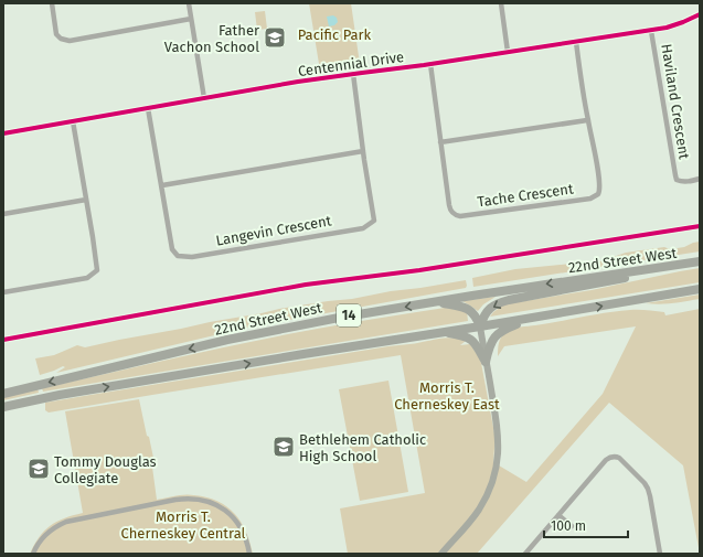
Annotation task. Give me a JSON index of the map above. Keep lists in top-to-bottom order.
{
  "streets": {
    "highway": ["22nd Street West", "14"],
    "street": [
      "Centennial Drive",
      "Haviland Crescent",
      "Tache Crescent",
      "Langevin Crescent"
    ]
  },
  "crossings": [
    ["Centennial Drive", "Haviland Crescent"],
    ["Centennial Drive", "Tache Crescent"],
    ["Centennial Drive", "Langevin Crescent"]
  ],
  "parks": ["Pacific Park", "Morris T. Cherneskey East", "Morris T. Cherneskey Central"],
  "places": {
    "school or university": ["Father Vachon School", "Bethlehem Catholic High School", "Tommy Douglas Collegiate"]
  },
  "scale_bar": "100 m"
}
